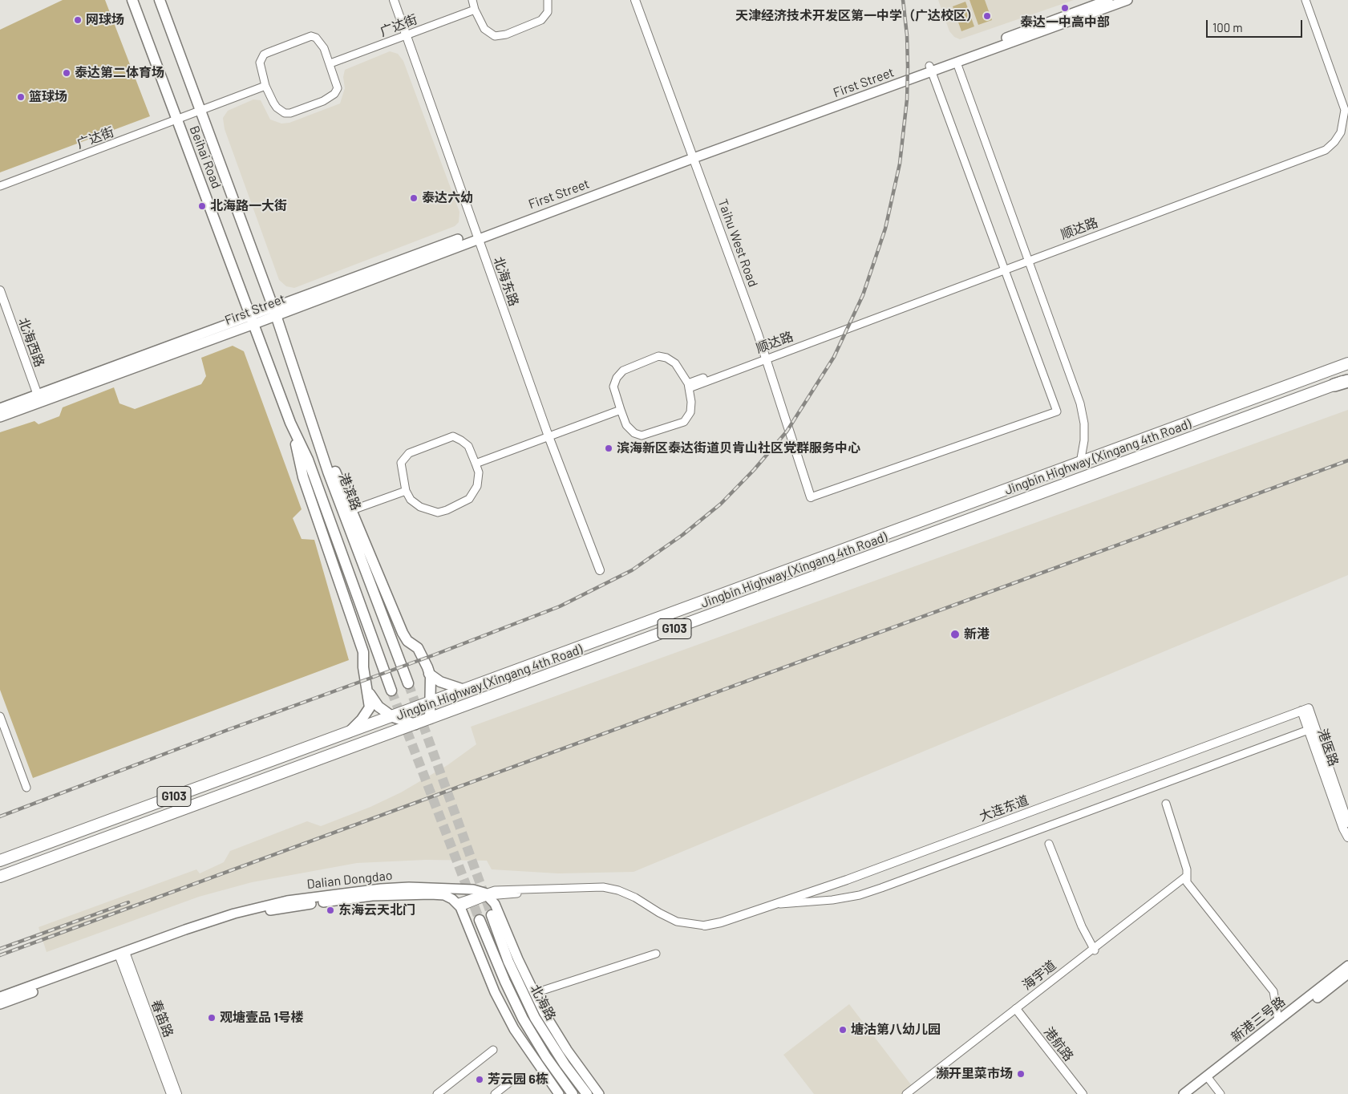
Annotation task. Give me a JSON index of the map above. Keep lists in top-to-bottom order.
{
  "streets": {
    "highway": ["Jingbin Highway (Xingang 4th Road)", "G103"],
    "main road": [
      "First Street",
      "Beihai Road",
      "港滨路",
      "Dalian Dongdao",
      "北海路",
      "新港三号路"
    ],
    "street": [
      "广达街",
      "顺达路",
      "Taihu West Road",
      "北海东路",
      "北海西路",
      "港医路",
      "大连东道",
      "海宇道",
      "春笛路",
      "港航路"
    ]
  },
  "crossings": [
    ["广达街", "Beihai Road"],
    ["广达街", "北海东路"],
    ["First Street", "Beihai Road"],
    ["First Street", "Taihu West Road"],
    ["First Street", "北海东路"],
    ["First Street", "北海西路"],
    ["First Street", "港滨路"],
    ["Beihai Road", "港滨路"],
    ["顺达路", "Taihu West Road"],
    ["港医路", "大连东道"],
    ["Dalian Dongdao", "春笛路"],
    ["海宇道", "港航路"]
  ],
  "places": [
    "泰达一中高中部",
    "天津经济技术开发区第一中学（广达校区）",
    "网球场",
    "泰达第二体育场",
    "篮球场",
    "泰达六幼",
    "北海路一大街",
    "滨海新区泰达街道贝肯山社区党群服务中心",
    "新港",
    "东海云天北门",
    "观塘壹品 1号楼",
    "塘沽第八幼儿园",
    "濒开里菜市场",
    "芳云园 6栋"
  ],
  "scale_bar": "100 m"
}
